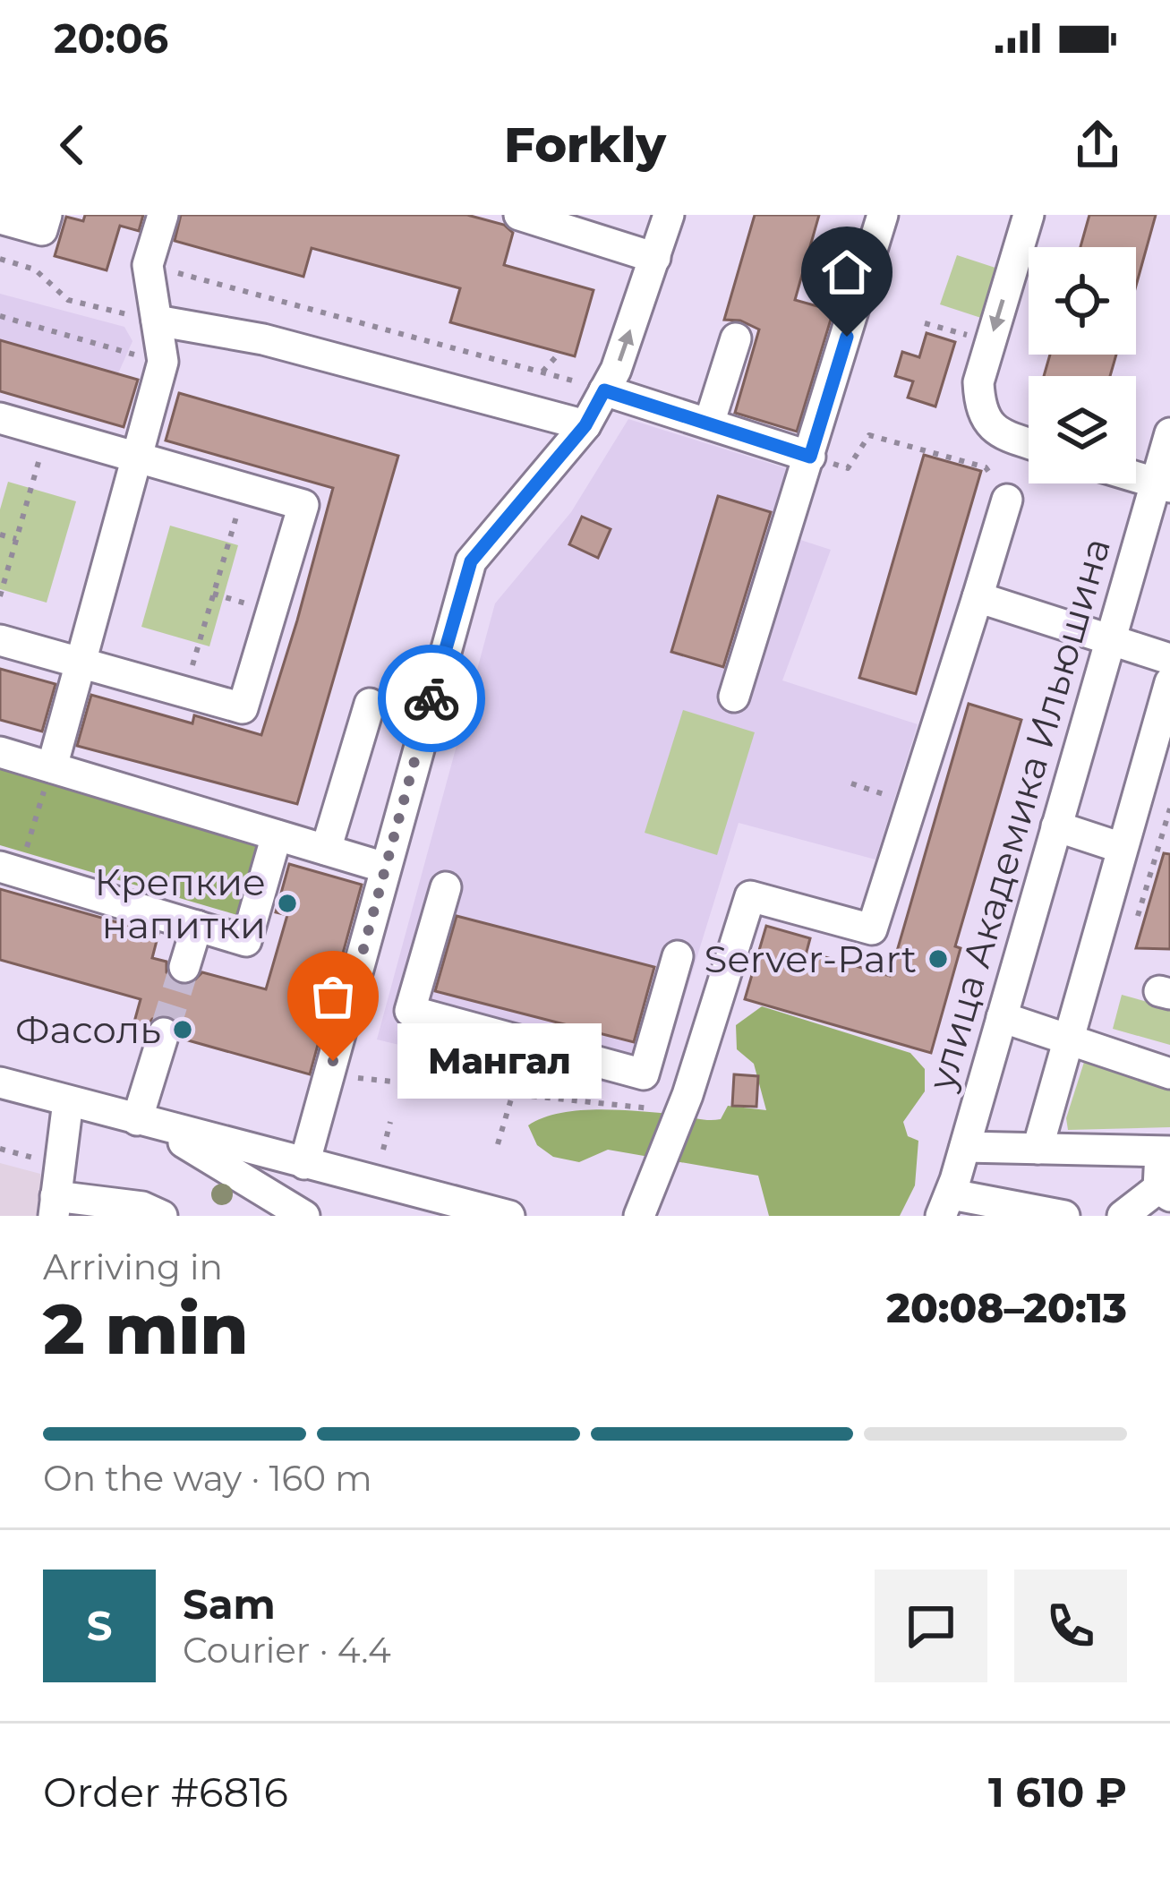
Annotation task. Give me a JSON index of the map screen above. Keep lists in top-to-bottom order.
{
  "streets": {
    "street": ["улица Академика Ильюшина"]
  },
  "places": [
    "Крепкие напитки",
    "Server-Part",
    "Фасоль",
    "Мангал"
  ],
  "page": {
    "status": "20:06",
    "header": "Forkly",
    "bubble": "Мангал",
    "heading": ["2 min", "Arriving in", "20:08–20:13"],
    "panel": [
      "Sam",
      "Courier · 4.4",
      "Order #6816",
      "1 610 ₽"
    ],
    "bar": "On the way · 160 m",
    "round": "S"
  }
}
